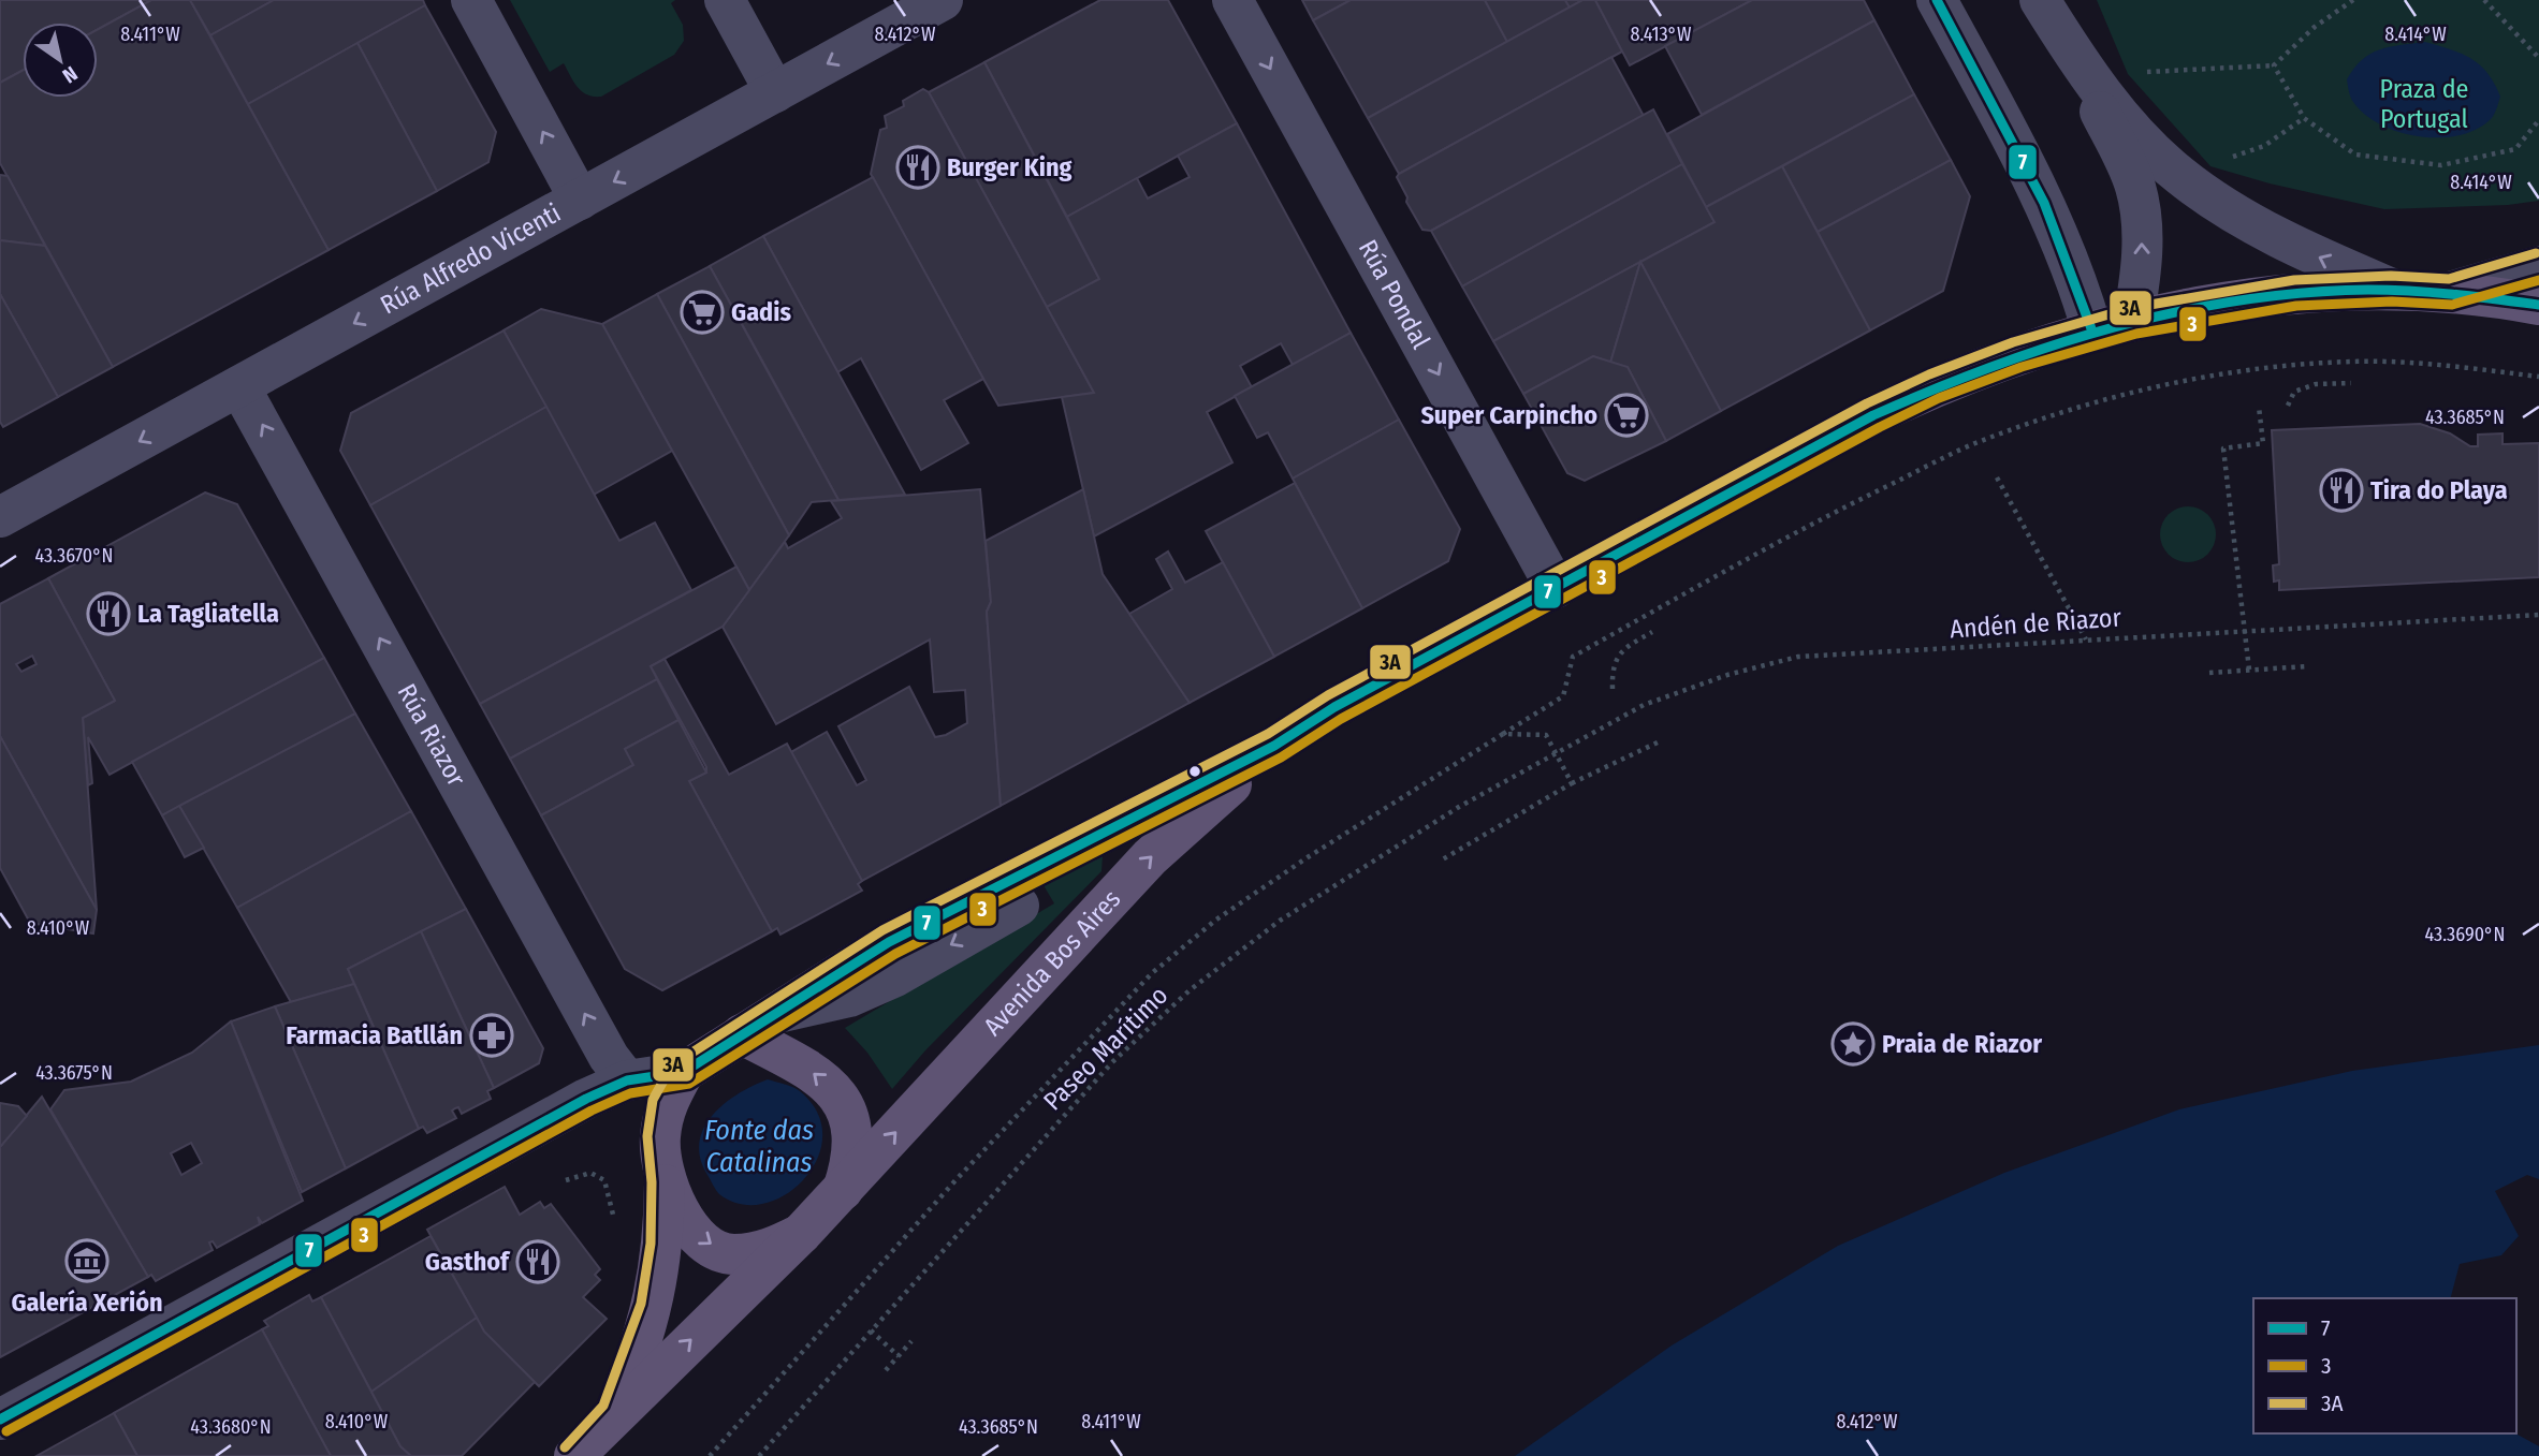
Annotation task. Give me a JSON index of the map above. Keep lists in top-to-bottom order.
{
  "streets": {
    "main road": ["Avenida Bos Aires"],
    "street": ["Rúa Alfredo Vicenti", "Rúa Pondal", "Rúa Riazor"],
    "path": ["Andén de Riazor", "Paseo Marítimo"]
  },
  "crossings": [
    ["Rúa Alfredo Vicenti", "Rúa Riazor"],
    ["Rúa Pondal", "Avenida Bos Aires"],
    ["Andén de Riazor", "Paseo Marítimo"]
  ],
  "one_way": ["Rúa Alfredo Vicenti", "Rúa Pondal", "Rúa Riazor"],
  "water": ["Fonte das Catalinas"],
  "parks": ["Praza de Portugal"],
  "places": {
    "restaurant": [
      "Burger King",
      "Tira do Playa",
      "La Tagliatella",
      "Gasthof"
    ],
    "supermarket": ["Gadis", "Super Carpincho"],
    "pharmacy": ["Farmacia Batllán"],
    "place": ["Praia de Riazor"],
    "museum": ["Galería Xerión"]
  },
  "lines": ["transit line 7", "transit line 3A", "transit line 3"],
  "legend": ["7", "3", "3A"],
  "north": "bottom right",
  "coordinates": [
    "8.411°W",
    "8.412°W",
    "8.413°W",
    "8.414°W",
    "43.3685°N",
    "43.3670°N",
    "8.410°W",
    "43.3690°N",
    "43.3675°N",
    "43.3680°N"
  ]
}
